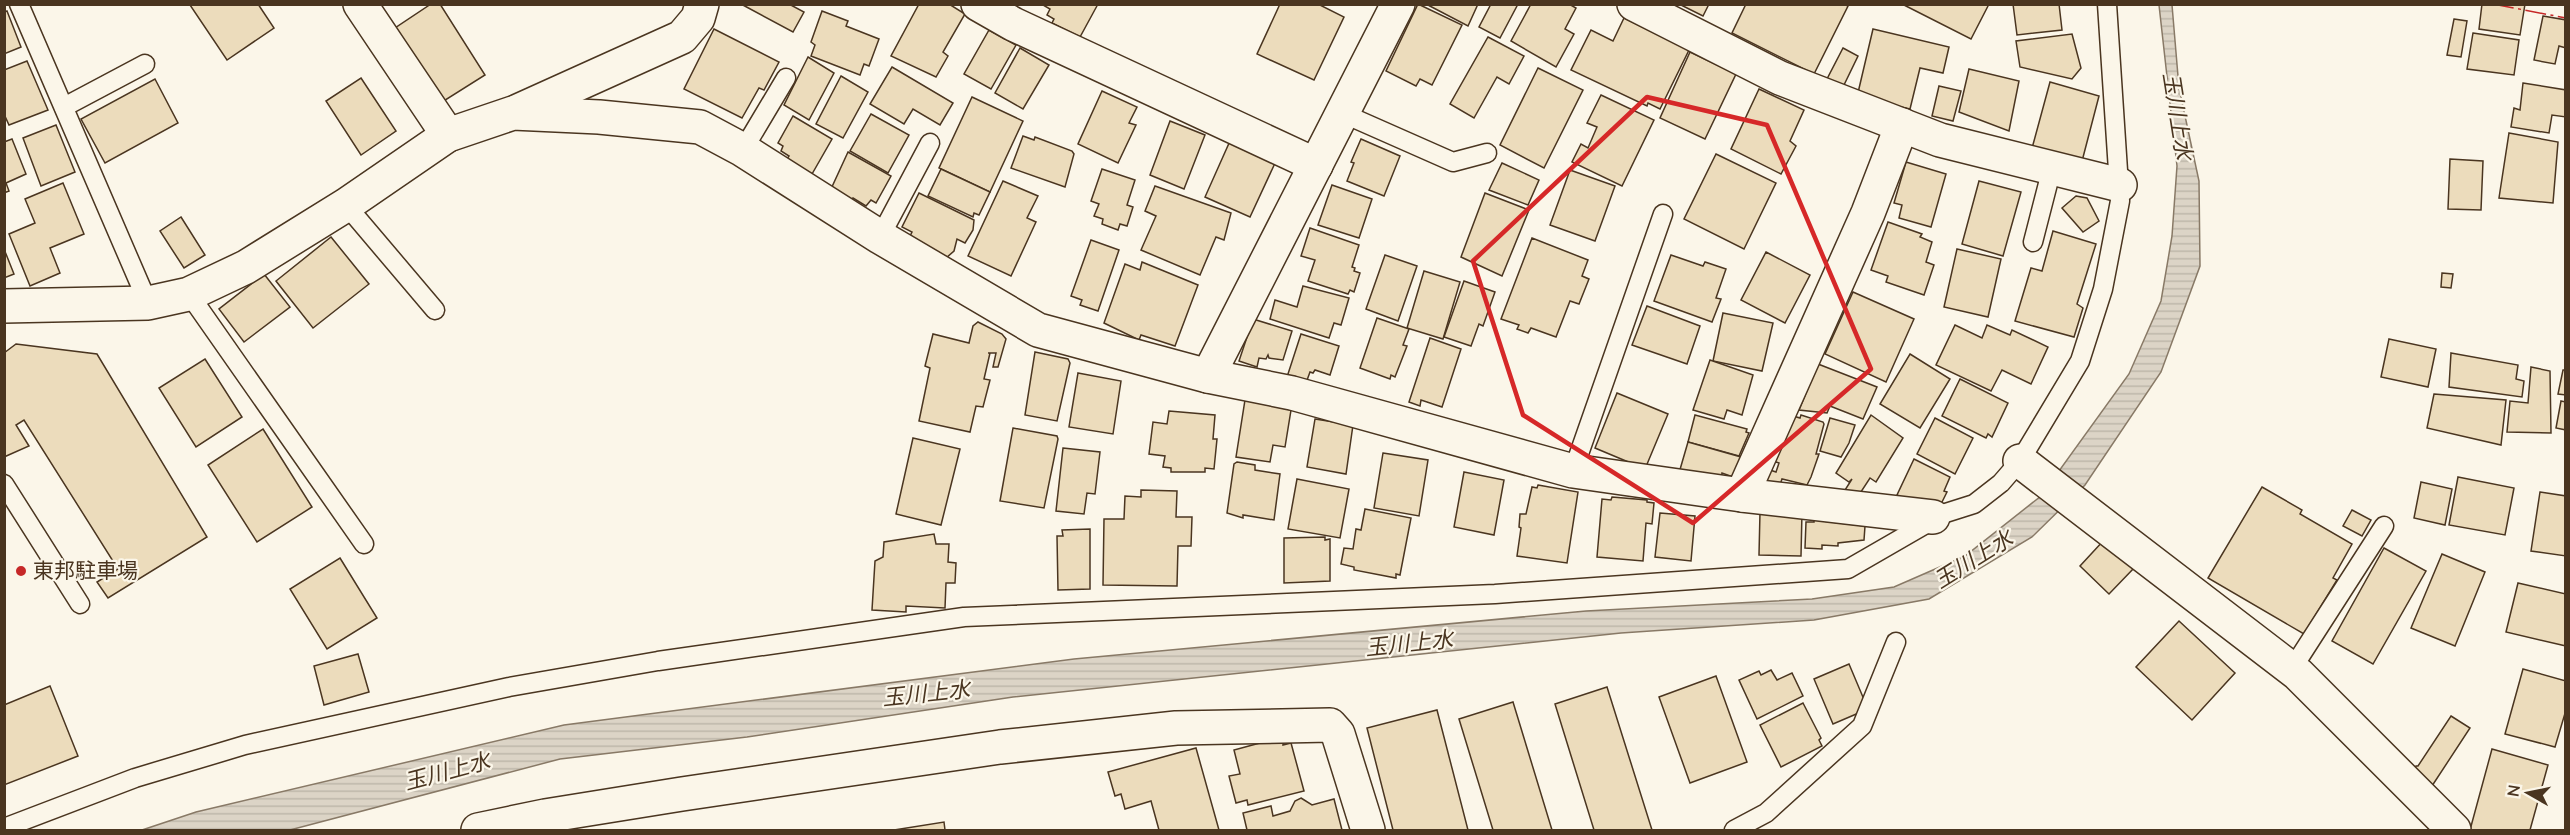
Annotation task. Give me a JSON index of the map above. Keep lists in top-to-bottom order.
{
  "water": ["玉川上水"],
  "places": ["東邦駐車場"],
  "north": "left"
}
